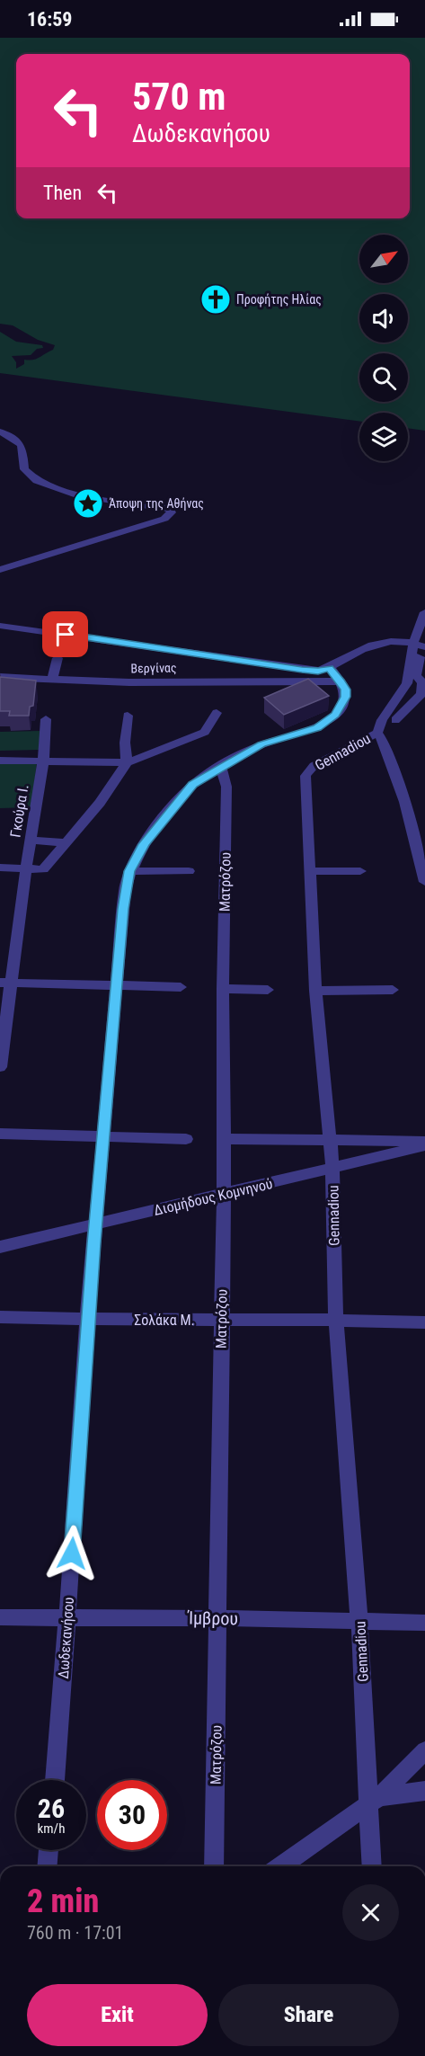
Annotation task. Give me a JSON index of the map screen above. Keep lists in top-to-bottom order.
{
  "streets": {
    "street": [
      "Βεργίνας",
      "Gennadiou",
      "Γκούρα Ι.",
      "Ματρόζου",
      "Διομήδους Κομνηνού",
      "Σολάκα Μ.",
      "Ίμβρου",
      "Δωδεκανήσου"
    ]
  },
  "crossings": [
    ["Βεργίνας", "Δωδεκανήσου"],
    ["Gennadiou", "Διομήδους Κομνηνού"],
    ["Gennadiou", "Σολάκα Μ."],
    ["Gennadiou", "Ίμβρου"],
    ["Ματρόζου", "Διομήδους Κομνηνού"],
    ["Ματρόζου", "Σολάκα Μ."],
    ["Ματρόζου", "Ίμβρου"],
    ["Ματρόζου", "Δωδεκανήσου"],
    ["Διομήδους Κομνηνού", "Δωδεκανήσου"],
    ["Σολάκα Μ.", "Δωδεκανήσου"],
    ["Ίμβρου", "Δωδεκανήσου"]
  ],
  "places": {
    "church": ["Προφήτης Ηλίας"],
    "place": ["Άποψη της Αθήνας"]
  },
  "north": "top right",
  "page": {
    "status": "16:59",
    "turn": ["570 m", "Δωδεκανήσου"],
    "then": "Then",
    "speed": "26 km/h",
    "limit": "30",
    "heading": ["2 min", "760 m · 17:01"],
    "buttons": ["Exit", "Share"]
  }
}
